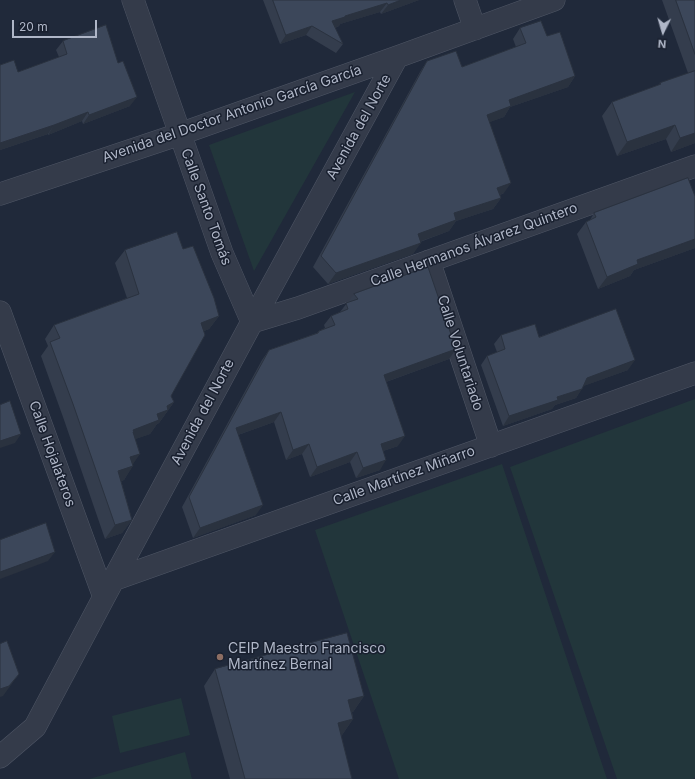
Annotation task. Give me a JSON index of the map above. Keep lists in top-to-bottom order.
{
  "streets": {
    "street": [
      "Avenida del Doctor Antonio García García",
      "Avenida del Norte",
      "Calle Santo Tomás",
      "Calle Hermanos Álvarez Quintero",
      "Calle Voluntariado",
      "Calle Hojalateros",
      "Calle Martínez Miñarro"
    ]
  },
  "crossings": [
    ["Avenida del Doctor Antonio García García", "Avenida del Norte"],
    ["Avenida del Doctor Antonio García García", "Calle Santo Tomás"],
    ["Avenida del Norte", "Calle Santo Tomás"],
    ["Avenida del Norte", "Calle Hermanos Álvarez Quintero"],
    ["Avenida del Norte", "Calle Hojalateros"],
    ["Avenida del Norte", "Calle Martínez Miñarro"],
    ["Calle Santo Tomás", "Calle Hermanos Álvarez Quintero"],
    ["Calle Hermanos Álvarez Quintero", "Calle Voluntariado"],
    ["Calle Voluntariado", "Calle Martínez Miñarro"],
    ["Calle Hojalateros", "Calle Martínez Miñarro"]
  ],
  "places": ["CEIP Maestro Francisco Martínez Bernal"],
  "scale_bar": "20 m",
  "north": "bottom"
}
